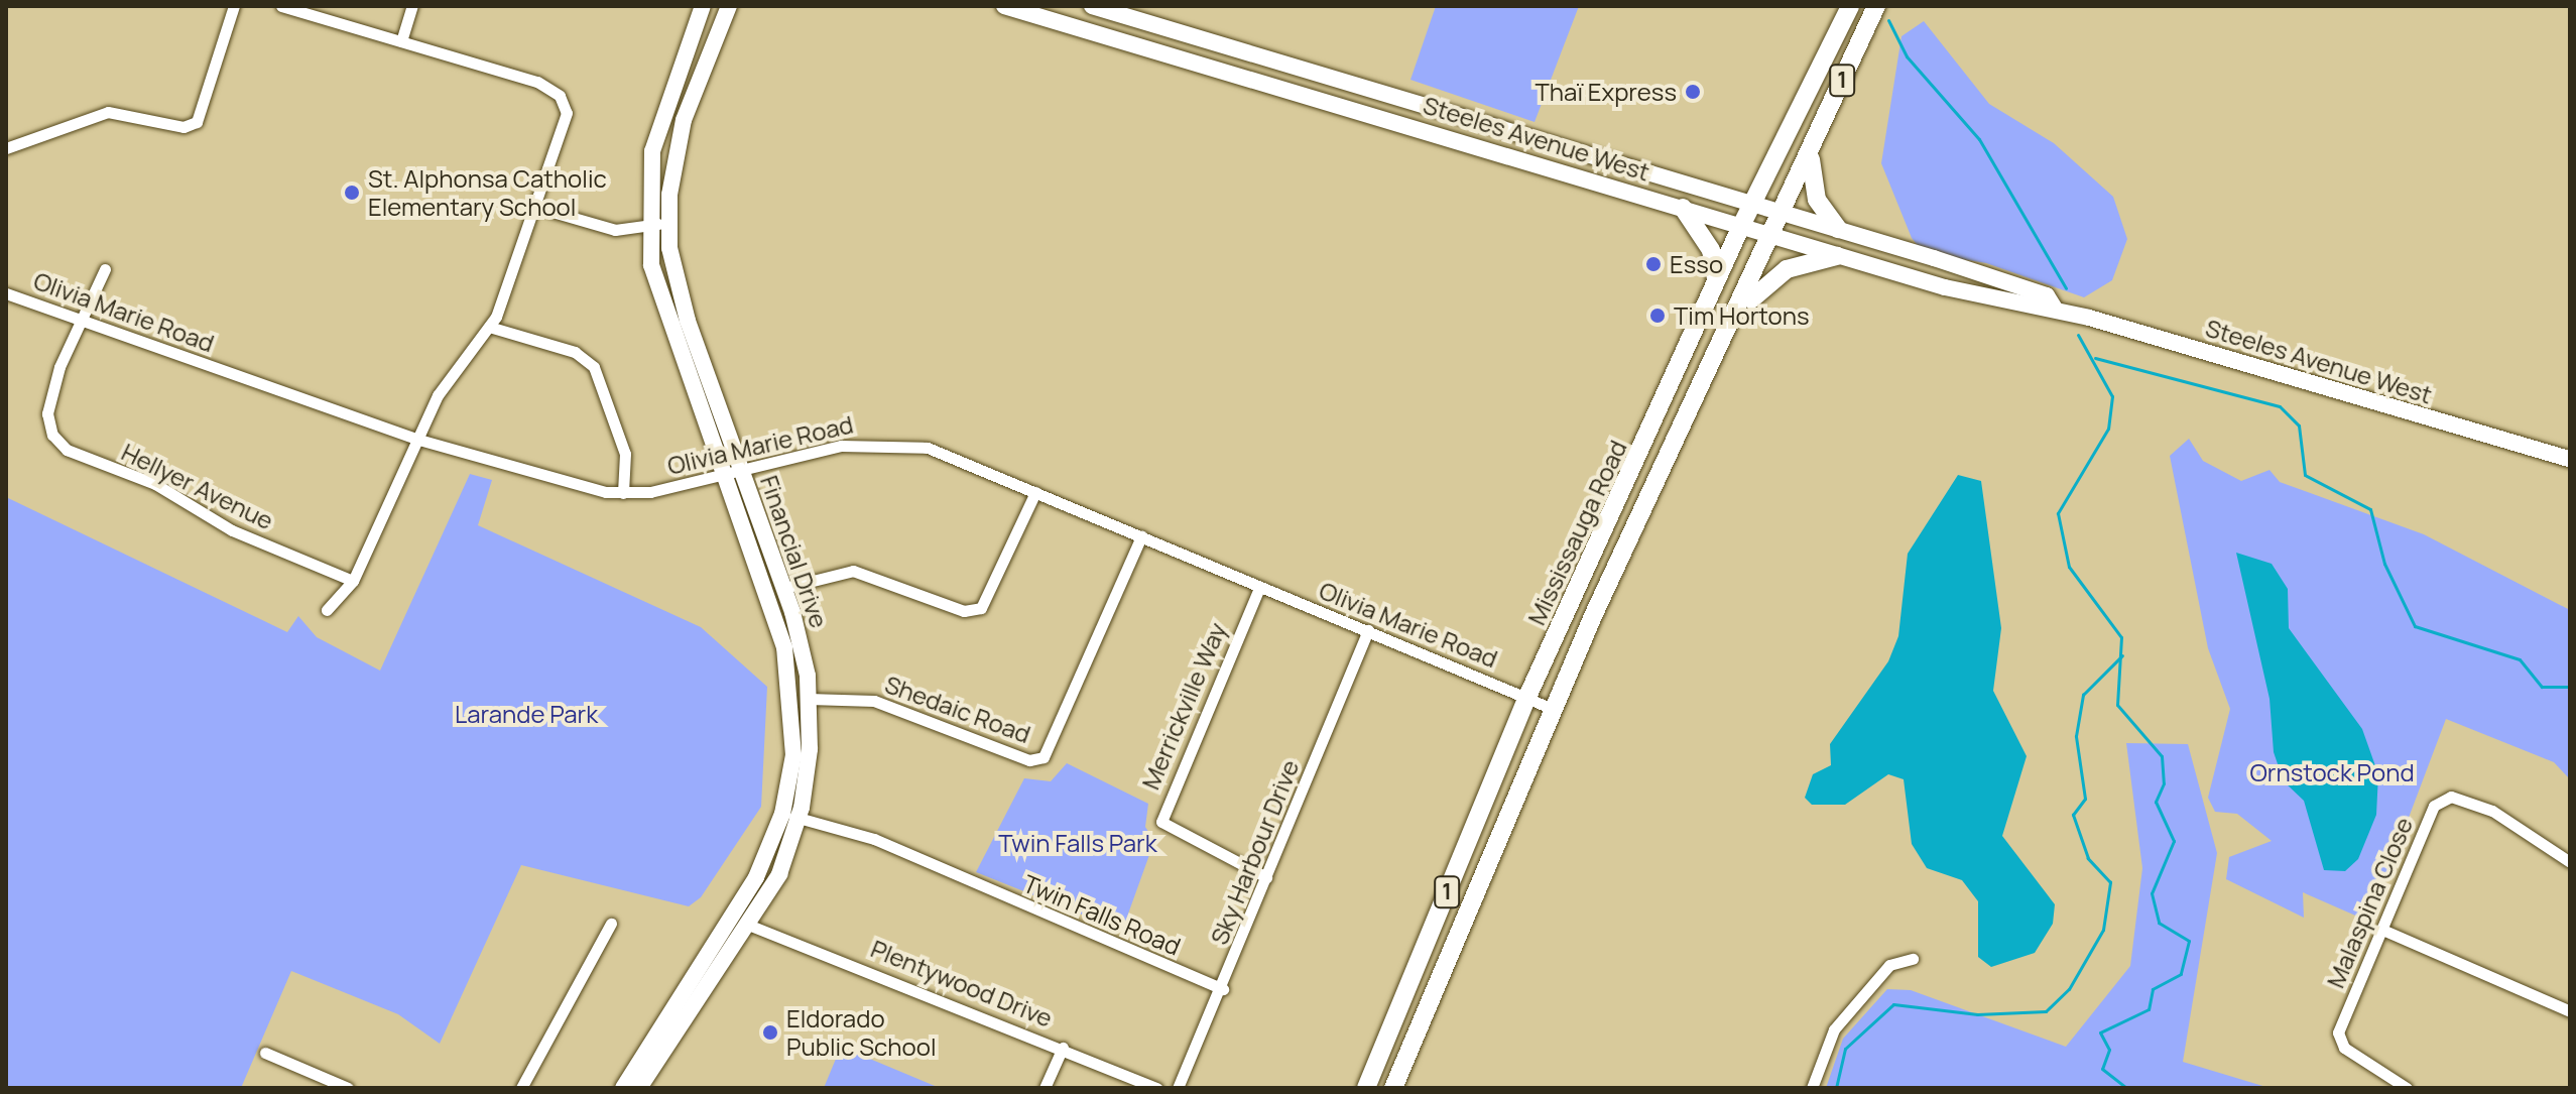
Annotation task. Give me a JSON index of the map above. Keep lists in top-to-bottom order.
{
  "streets": {
    "main road": [
      "1",
      "Steeles Avenue West",
      "Mississauga Road",
      "Financial Drive"
    ],
    "street": [
      "Olivia Marie Road",
      "Hellyer Avenue",
      "Merrickville Way",
      "Shedaic Road",
      "Sky Harbour Drive",
      "Malaspina Close",
      "Twin Falls Road",
      "Plentywood Drive"
    ]
  },
  "crossings": [
    ["Steeles Avenue West", "Mississauga Road"],
    ["Olivia Marie Road", "Hellyer Avenue"],
    ["Olivia Marie Road", "Mississauga Road"],
    ["Olivia Marie Road", "Financial Drive"],
    ["Olivia Marie Road", "Merrickville Way"],
    ["Olivia Marie Road", "Shedaic Road"],
    ["Olivia Marie Road", "Sky Harbour Drive"],
    ["Financial Drive", "Shedaic Road"],
    ["Financial Drive", "Twin Falls Road"],
    ["Financial Drive", "Plentywood Drive"],
    ["Merrickville Way", "Sky Harbour Drive"],
    ["Sky Harbour Drive", "Twin Falls Road"]
  ],
  "parks": ["Larande Park", "Ornstock Pond", "Twin Falls Park"],
  "places": [
    "Thaï Express",
    "St. Alphonsa Catholic Elementary School",
    "Esso",
    "Tim Hortons",
    "Eldorado Public School"
  ]
}
